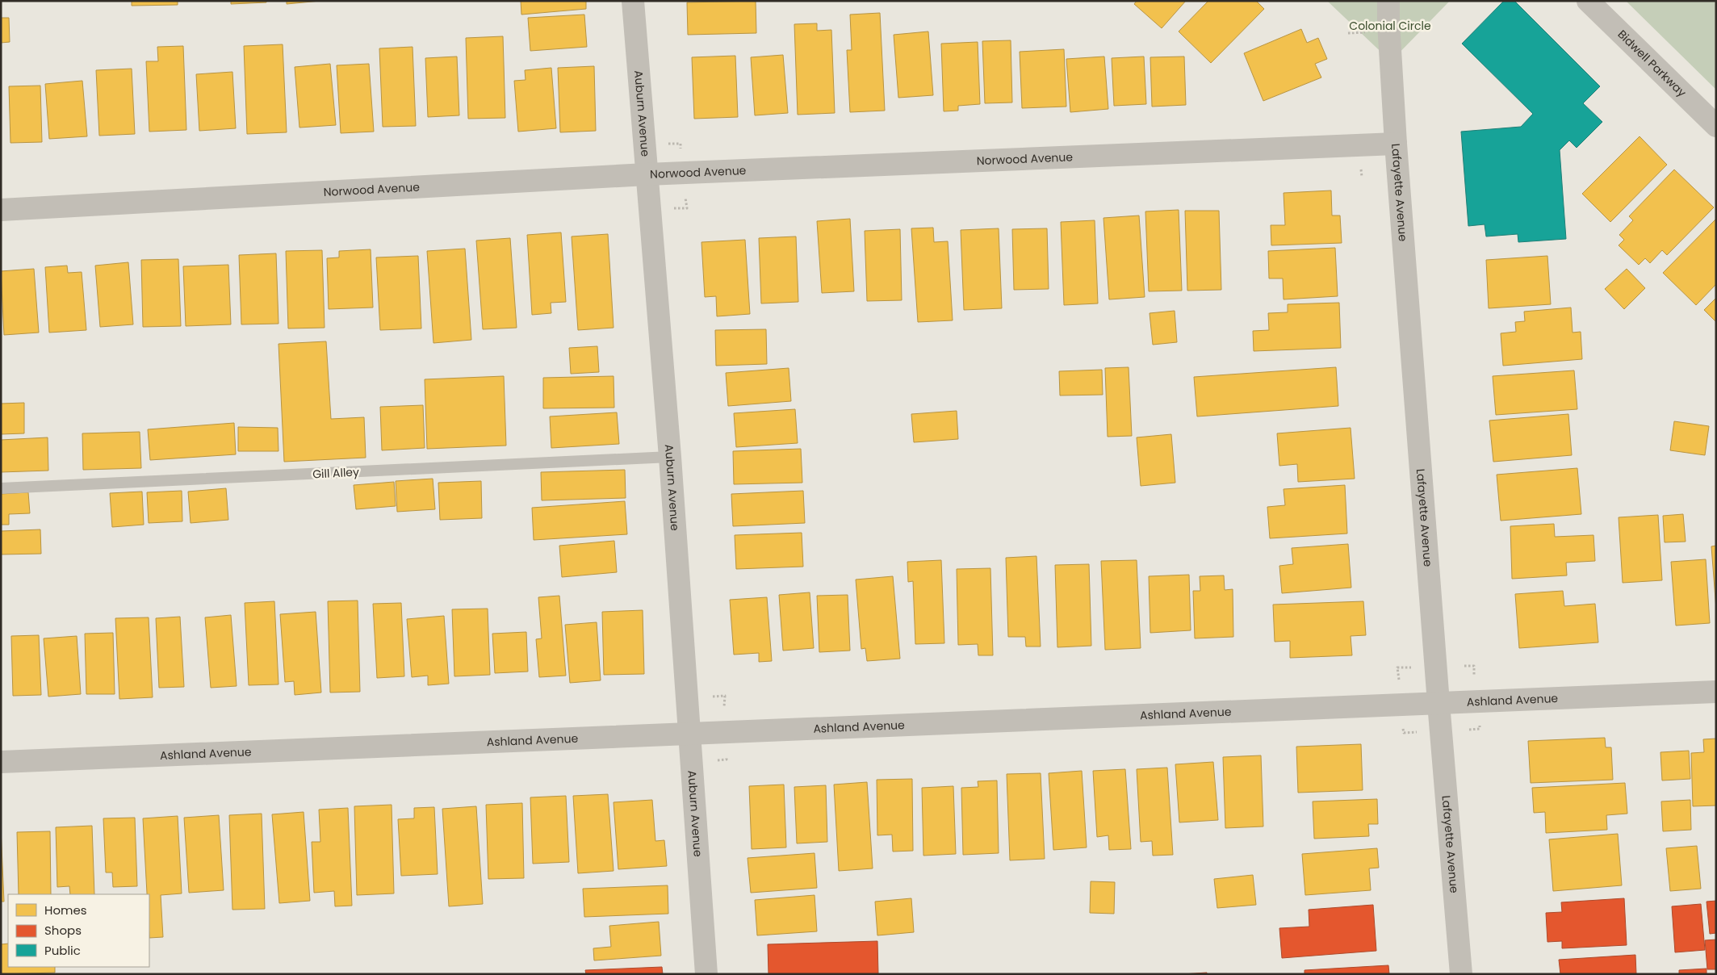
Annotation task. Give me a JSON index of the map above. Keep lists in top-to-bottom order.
{
  "streets": {
    "street": [
      "Bidwell Parkway",
      "Auburn Avenue",
      "Norwood Avenue",
      "Lafayette Avenue",
      "Ashland Avenue"
    ],
    "lane": ["Gill Alley"]
  },
  "crossings": [
    ["Auburn Avenue", "Norwood Avenue"],
    ["Auburn Avenue", "Gill Alley"],
    ["Auburn Avenue", "Ashland Avenue"],
    ["Norwood Avenue", "Lafayette Avenue"],
    ["Lafayette Avenue", "Ashland Avenue"]
  ],
  "parks": ["Colonial Circle"],
  "legend": ["Homes", "Shops", "Public"]
}
